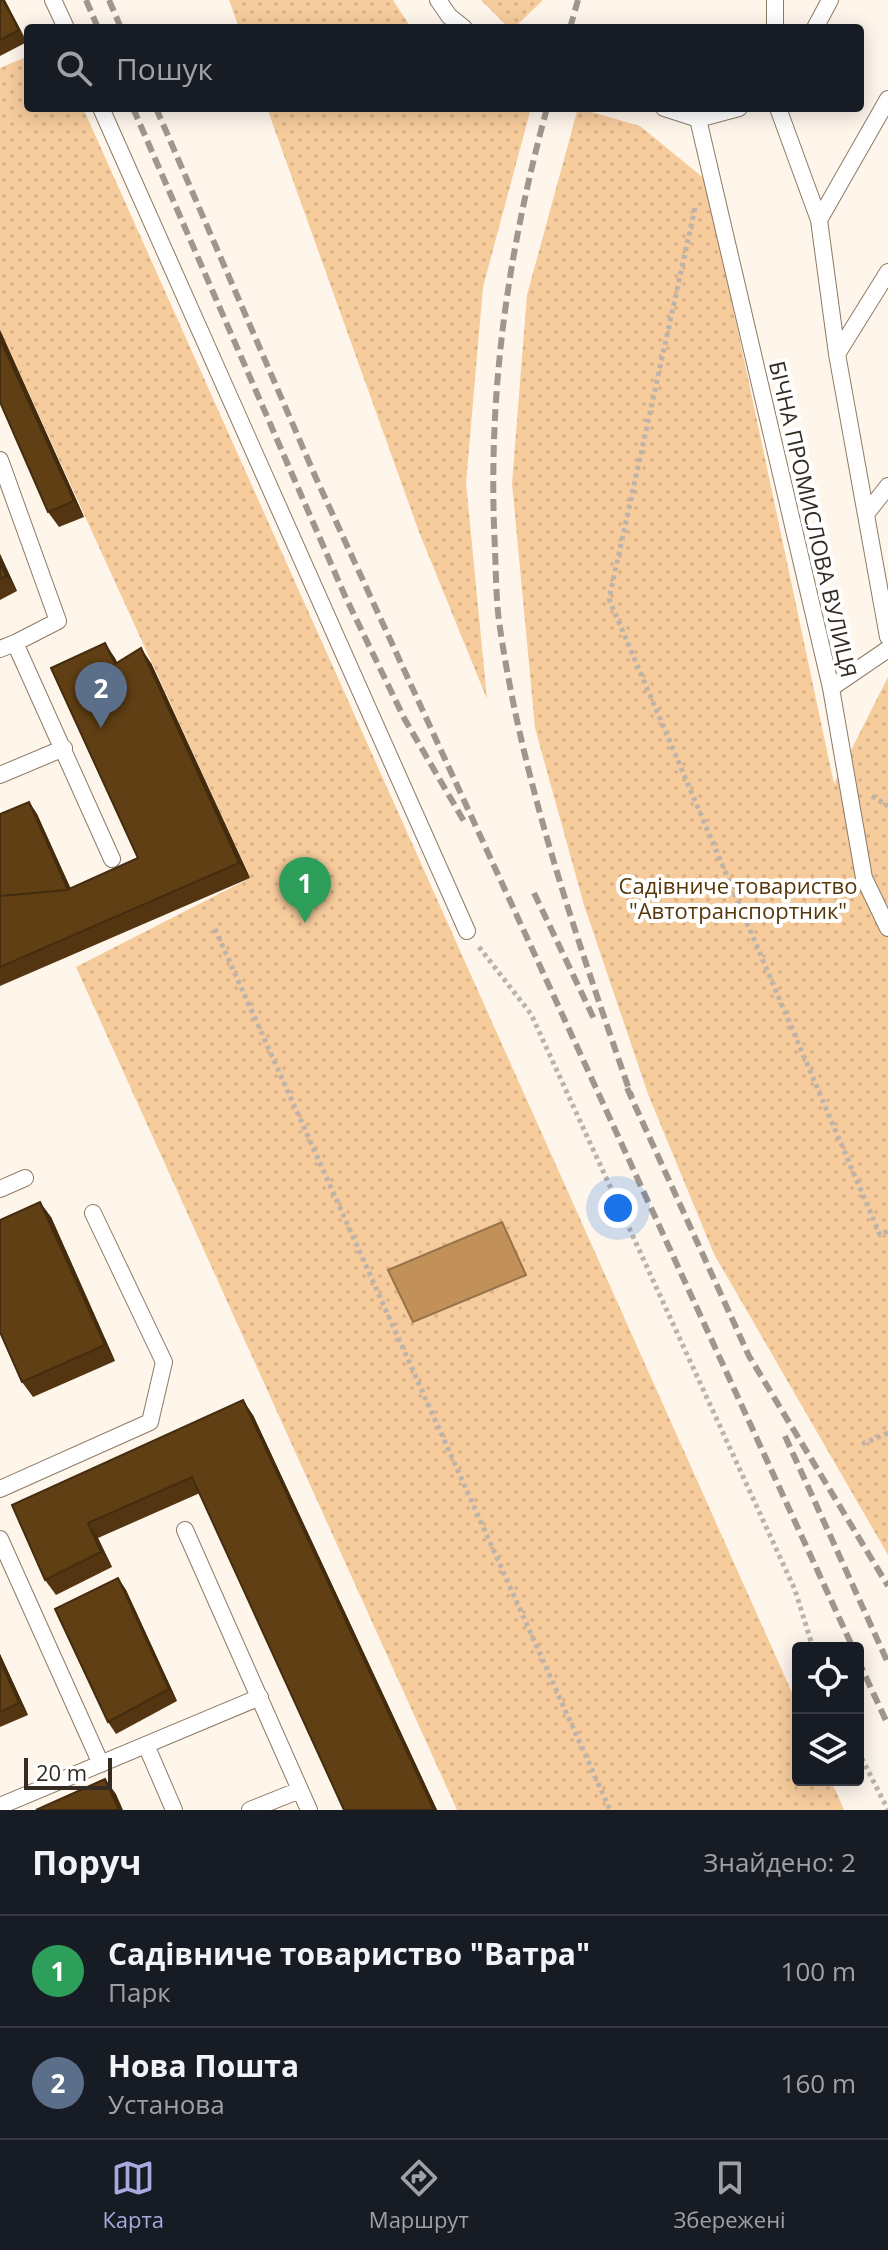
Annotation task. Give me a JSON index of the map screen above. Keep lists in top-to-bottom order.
{
  "streets": {
    "lane": ["БІЧНА ПРОМИСЛОВА ВУЛИЦЯ"]
  },
  "parks": ["Садівниче товариство \"Автотранспортник\""],
  "scale_bar": "20 m",
  "page": {
    "search": "Пошук",
    "pins": ["2", "1"],
    "scale": "20 m",
    "heading": ["Поруч", "Знайдено: 2"],
    "list": [
      {
        "mark": "1",
        "name": "Садівниче товариство \"Ватра\"",
        "note": "Парк",
        "value": "100 m"
      },
      {
        "mark": "2",
        "name": "Нова Пошта",
        "note": "Установа",
        "value": "160 m"
      }
    ],
    "nav": ["Карта", "Маршрут", "Збережені"]
  }
}
